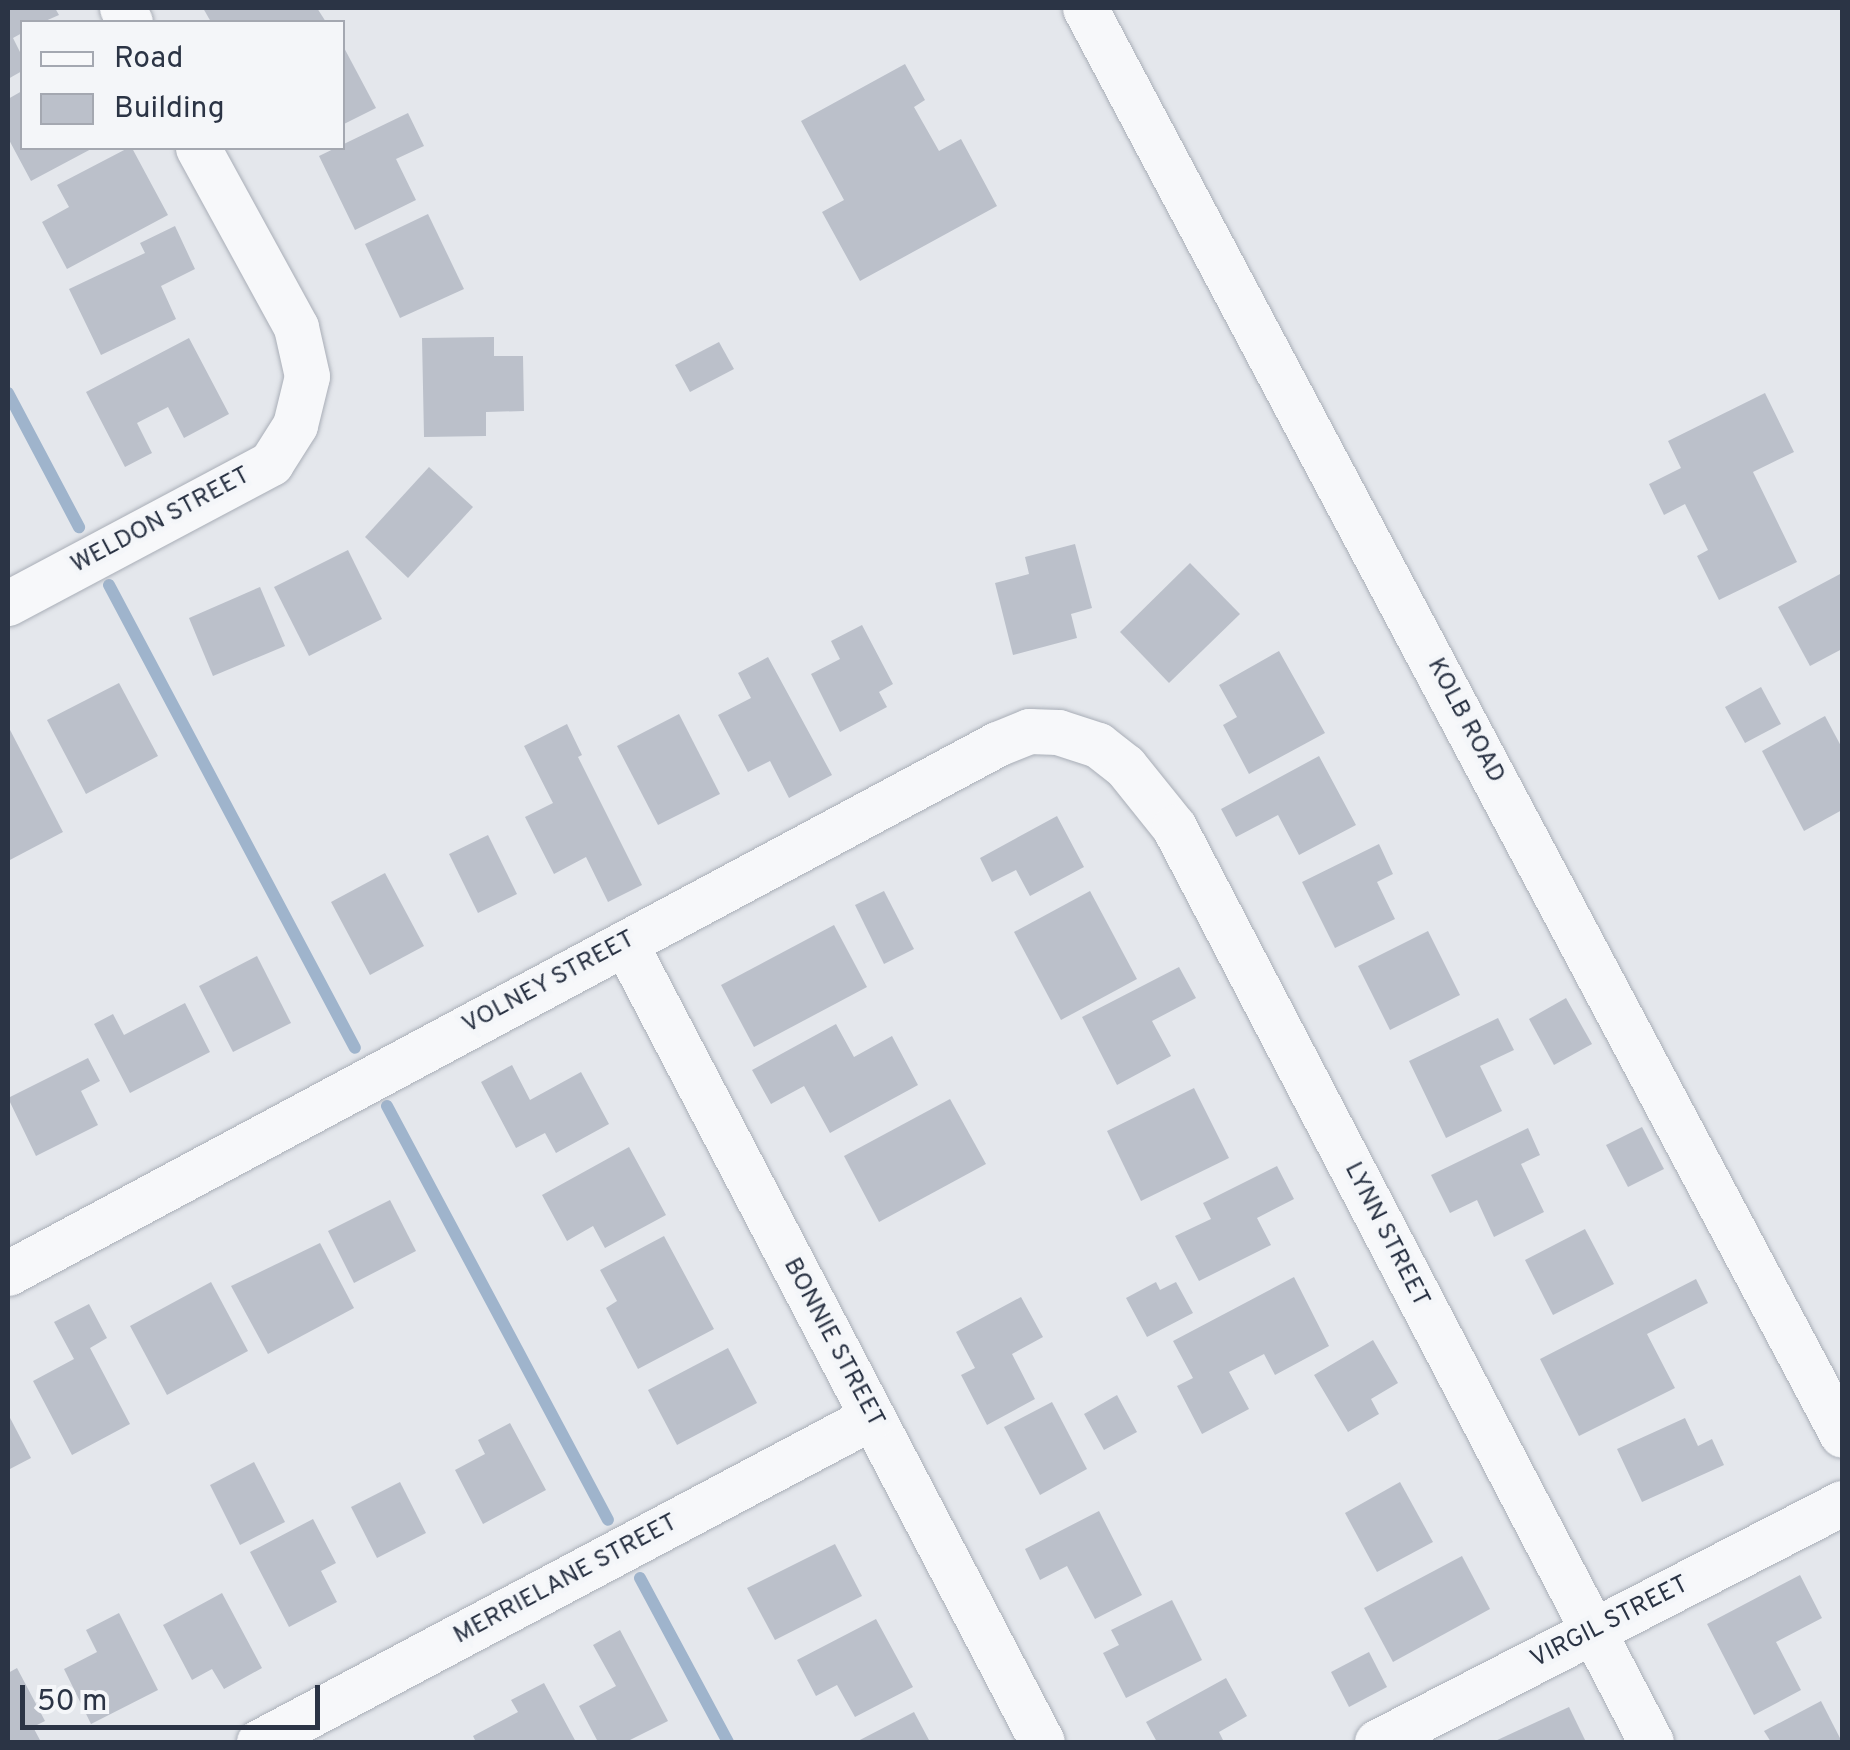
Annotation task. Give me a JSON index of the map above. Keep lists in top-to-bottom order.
{
  "streets": {
    "street": [
      "WELDON STREET",
      "KOLB ROAD",
      "VOLNEY STREET",
      "LYNN STREET",
      "BONNIE STREET",
      "MERRIELANE STREET",
      "VIRGIL STREET"
    ]
  },
  "crossings": [
    ["VOLNEY STREET", "LYNN STREET"],
    ["VOLNEY STREET", "BONNIE STREET"],
    ["LYNN STREET", "VIRGIL STREET"],
    ["BONNIE STREET", "MERRIELANE STREET"]
  ],
  "legend": ["Road", "Building"],
  "scale_bar": "50 m"
}
